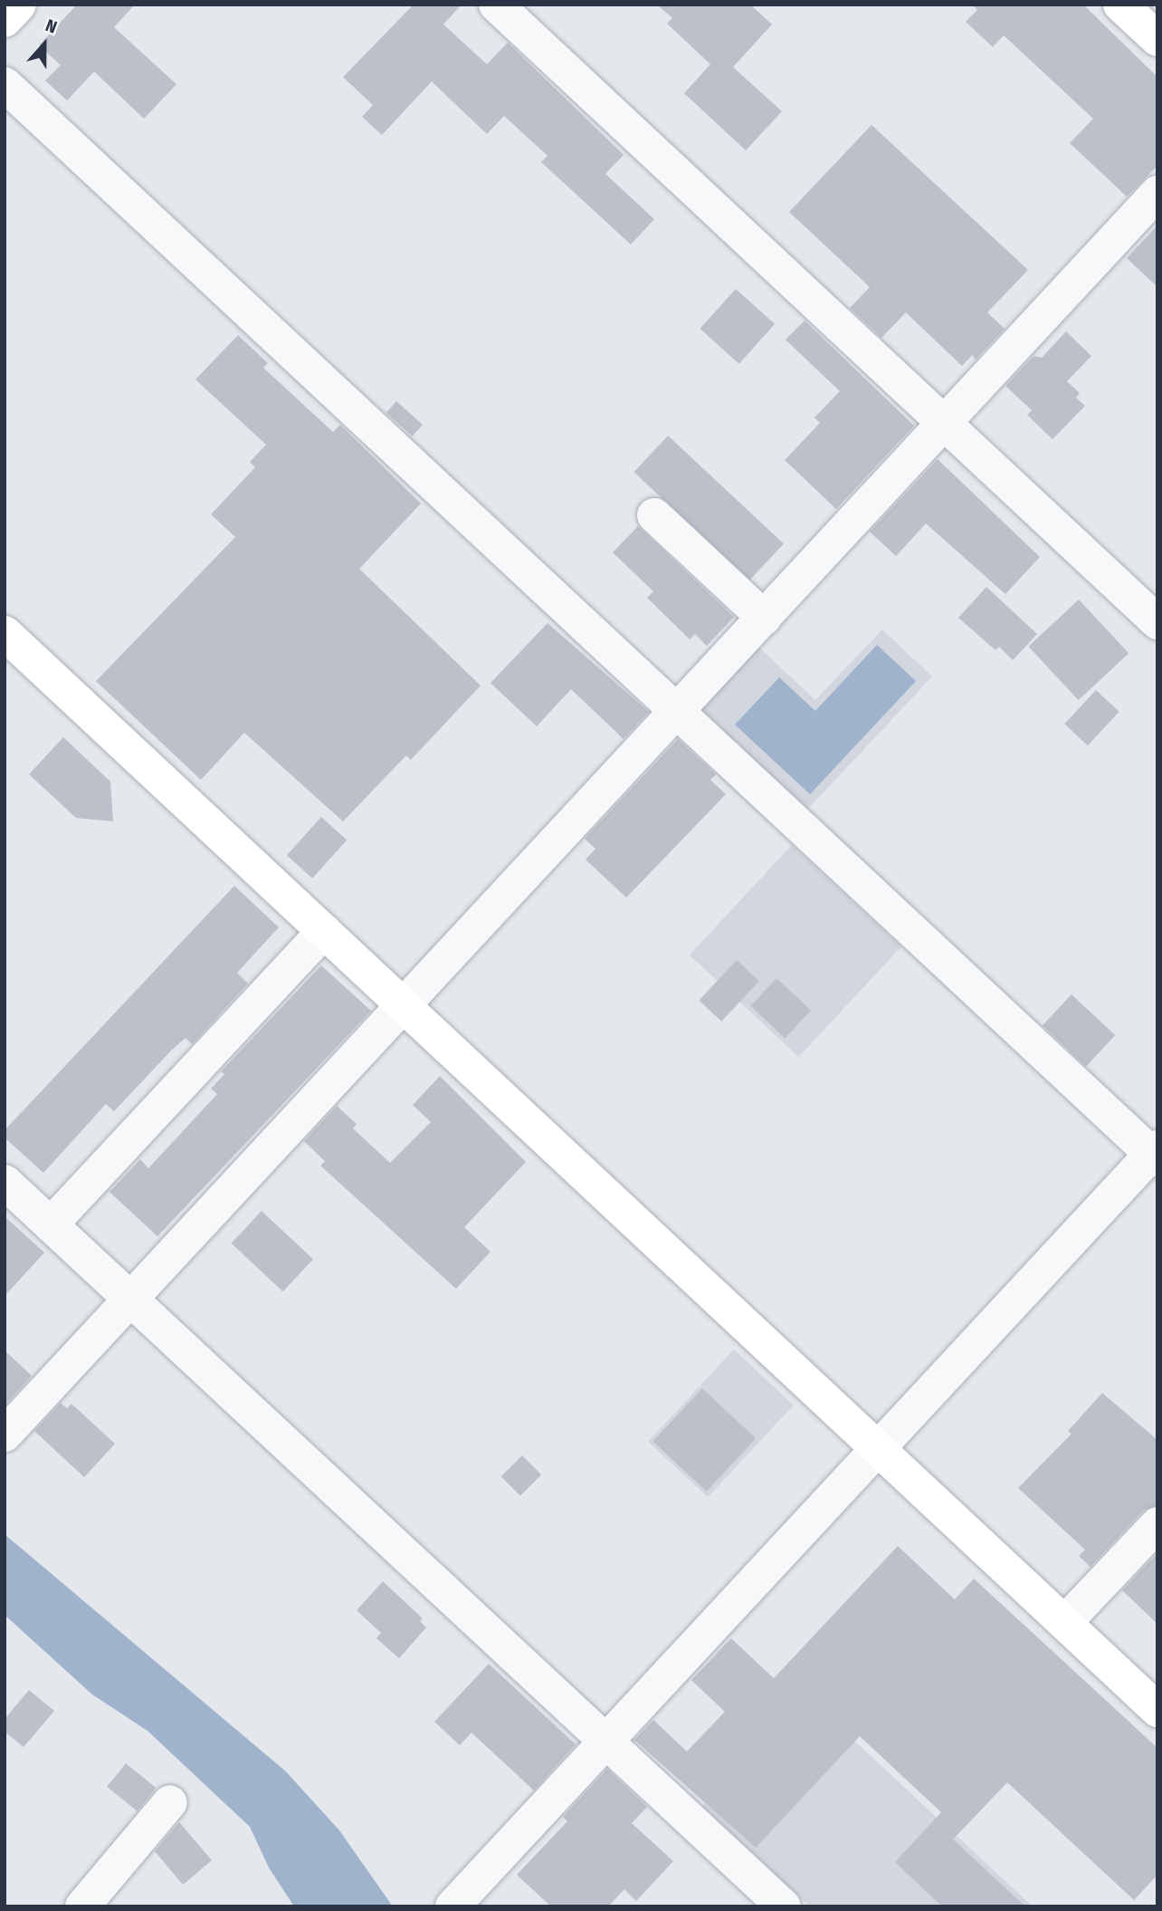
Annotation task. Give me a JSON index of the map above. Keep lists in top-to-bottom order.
{
  "north": "top"
}
